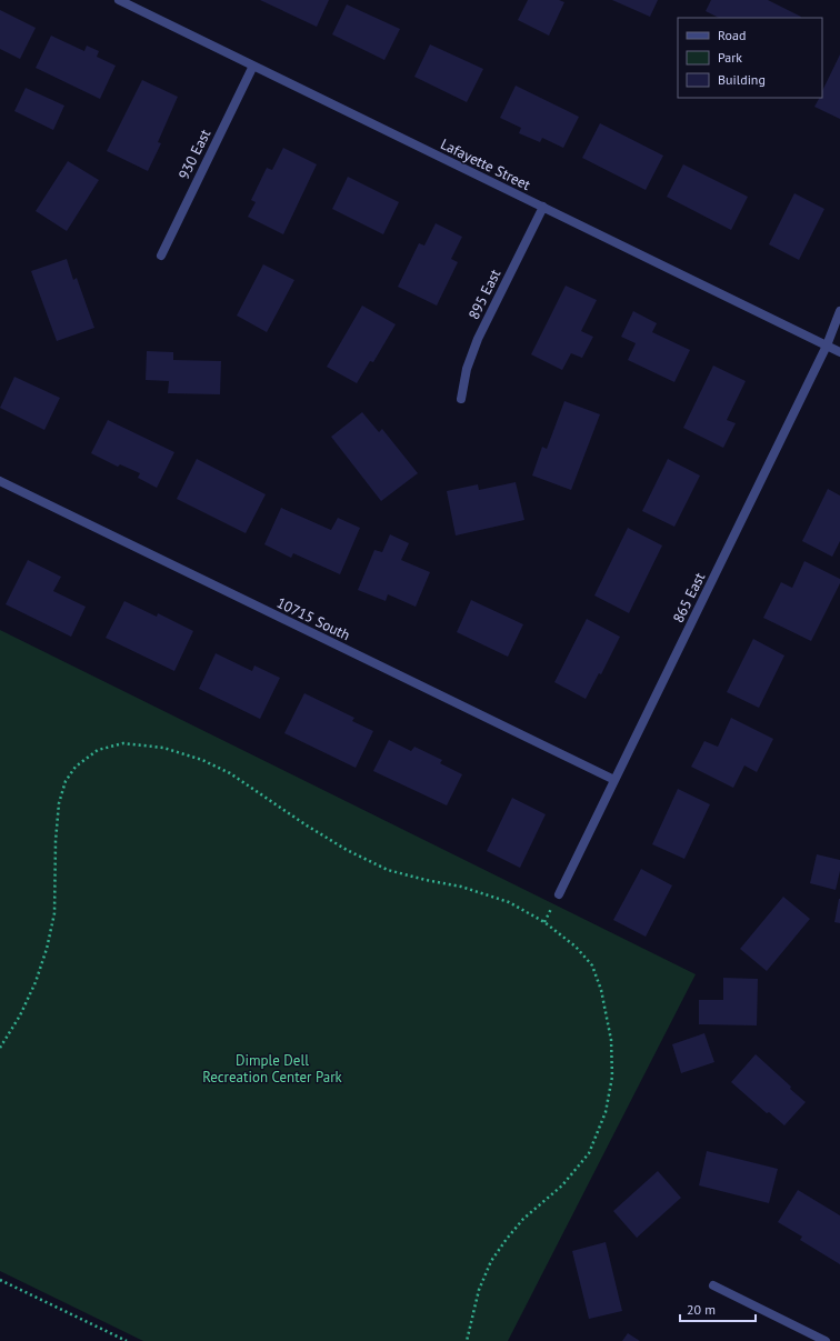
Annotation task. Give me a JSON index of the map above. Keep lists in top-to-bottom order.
{
  "streets": {
    "street": [
      "930 East",
      "Lafayette Street",
      "895 East",
      "865 East",
      "10715 South"
    ]
  },
  "crossings": [
    ["930 East", "Lafayette Street"],
    ["Lafayette Street", "895 East"],
    ["Lafayette Street", "865 East"],
    ["865 East", "10715 South"]
  ],
  "parks": ["Dimple Dell Recreation Center Park"],
  "legend": ["Road", "Park", "Building"],
  "scale_bar": "20 m"
}
